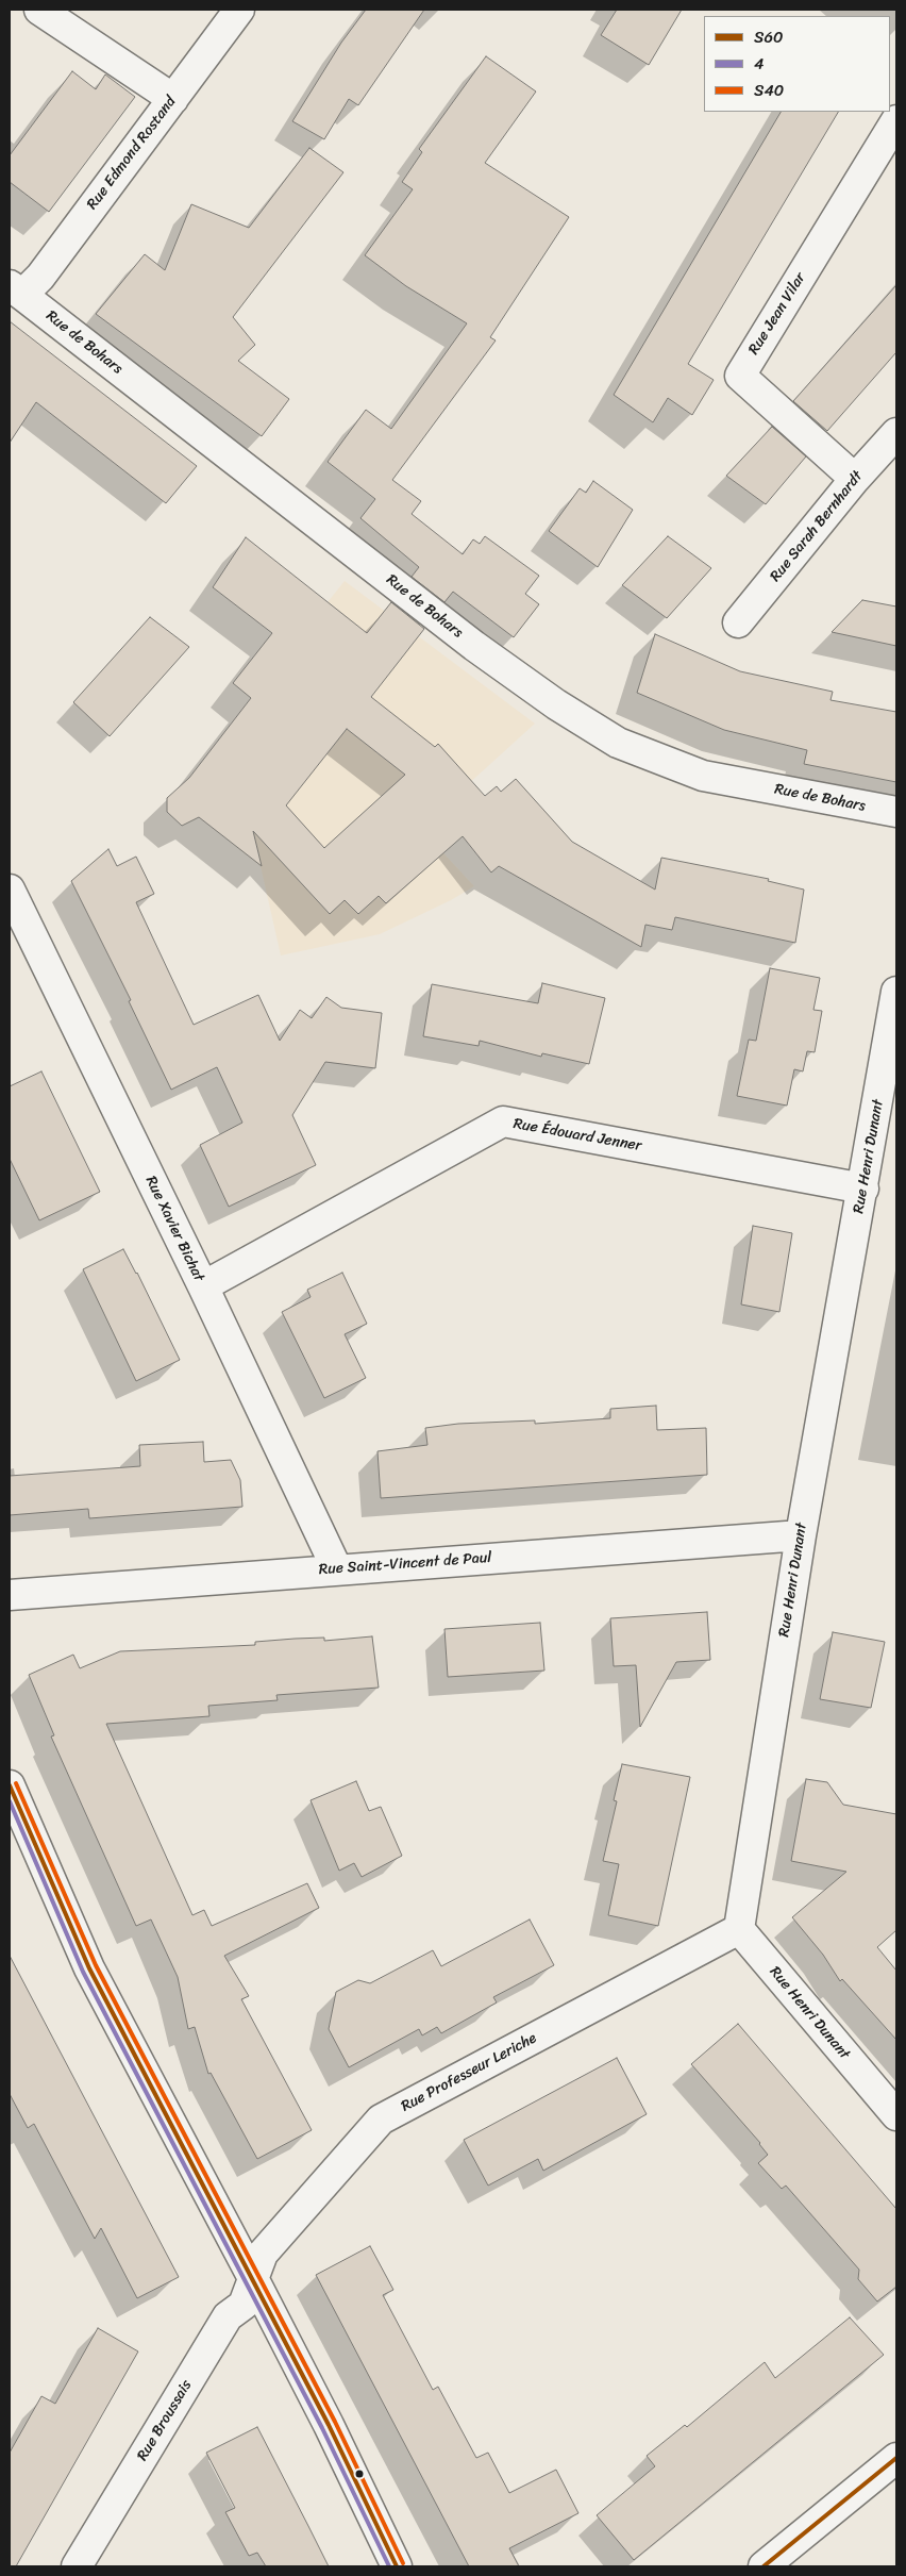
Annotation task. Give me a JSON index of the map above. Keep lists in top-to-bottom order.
{
  "streets": {
    "street": [
      "Rue Edmond Rostand",
      "Rue Jean Vilar",
      "Rue de Bohars",
      "Rue Sarah Bernhardt",
      "Rue Édouard Jenner",
      "Rue Henri Dunant",
      "Rue Xavier Bichat",
      "Rue Saint-Vincent de Paul",
      "Rue Professeur Leriche",
      "Rue Broussais"
    ]
  },
  "crossings": [
    ["Rue Edmond Rostand", "Rue de Bohars"],
    ["Rue Jean Vilar", "Rue Sarah Bernhardt"],
    ["Rue Édouard Jenner", "Rue Henri Dunant"],
    ["Rue Édouard Jenner", "Rue Xavier Bichat"],
    ["Rue Henri Dunant", "Rue Saint-Vincent de Paul"],
    ["Rue Henri Dunant", "Rue Professeur Leriche"],
    ["Rue Xavier Bichat", "Rue Saint-Vincent de Paul"],
    ["Rue Professeur Leriche", "Rue Broussais"]
  ],
  "lines": ["transit line S40", "transit line S60", "transit line 4"],
  "legend": ["S60", "4", "S40"]
}
